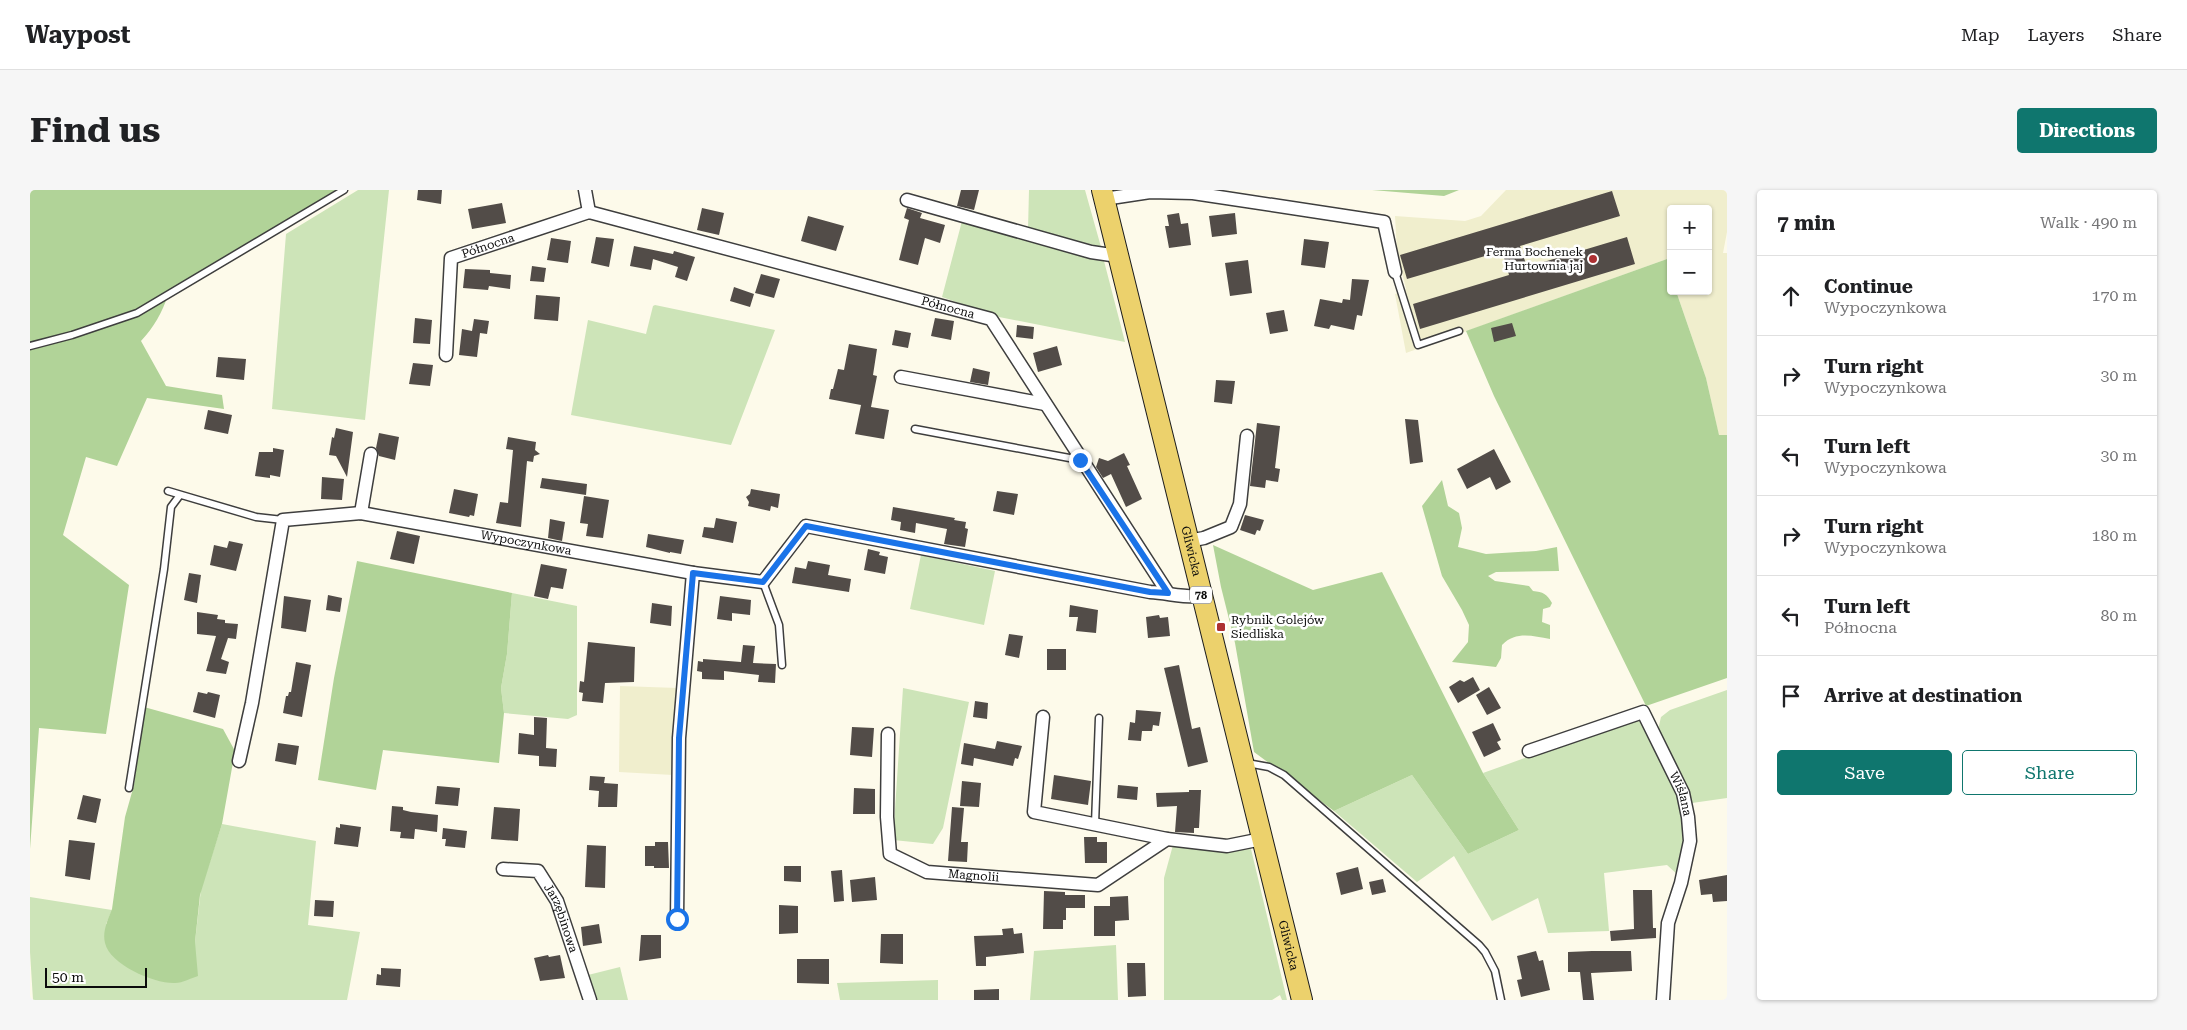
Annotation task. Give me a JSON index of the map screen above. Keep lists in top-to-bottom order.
{
  "streets": {
    "main road": ["Gliwicka", "78"],
    "street": [
      "Północna",
      "Wypoczynkowa",
      "Wiślana",
      "Magnolii",
      "Jarzębinowa"
    ]
  },
  "places": {
    "other": ["Ferma Bochenek Hurtownia jaj"],
    "transit": ["Rybnik Golejów Siedliska"]
  },
  "scale_bar": "50 m",
  "page": {
    "header": "Waypost",
    "nav": ["Map", "Layers", "Share"],
    "buttons": [
      "Directions",
      ["Save", "Share"]
    ],
    "title": "Find us",
    "heading": ["7 min", "Walk · 490 m"],
    "map_buttons": ["+", "−"],
    "list": [
      ["Continue", "Wypoczynkowa", "170 m"],
      ["Turn right", "Wypoczynkowa", "30 m"],
      ["Turn left", "Wypoczynkowa", "30 m"],
      ["Turn right", "Wypoczynkowa", "180 m"],
      ["Turn left", "Północna", "80 m"],
      "Arrive at destination"
    ],
    "scale": "50 m"
  }
}
